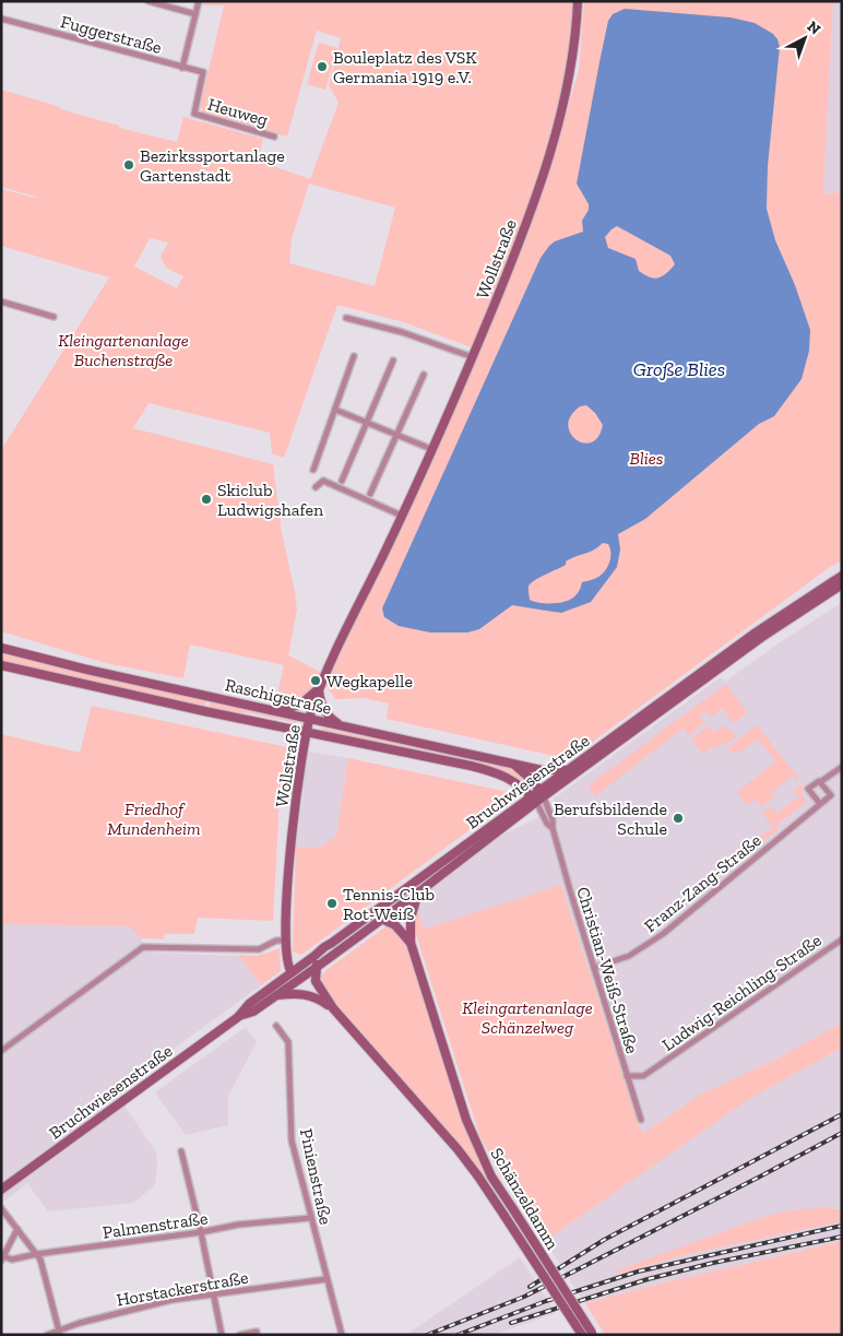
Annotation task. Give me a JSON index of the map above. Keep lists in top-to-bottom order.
{
  "streets": {
    "main road": [
      "Wollstraße",
      "Raschigstraße",
      "Bruchwiesenstraße",
      "Schänzeldamm"
    ],
    "street": [
      "Fuggerstraße",
      "Heuweg",
      "Franz-Zang-Straße",
      "Christian-Weiß-Straße",
      "Ludwig-Reichling-Straße",
      "Pinienstraße",
      "Palmenstraße",
      "Horstackerstraße"
    ]
  },
  "crossings": [
    ["Fuggerstraße", "Heuweg"],
    ["Wollstraße", "Raschigstraße"],
    ["Wollstraße", "Bruchwiesenstraße"],
    ["Raschigstraße", "Bruchwiesenstraße"],
    ["Raschigstraße", "Christian-Weiß-Straße"],
    ["Bruchwiesenstraße", "Christian-Weiß-Straße"],
    ["Bruchwiesenstraße", "Schänzeldamm"],
    ["Franz-Zang-Straße", "Christian-Weiß-Straße"],
    ["Christian-Weiß-Straße", "Ludwig-Reichling-Straße"],
    ["Pinienstraße", "Palmenstraße"],
    ["Pinienstraße", "Horstackerstraße"]
  ],
  "water": ["Große Blies"],
  "parks": [
    "Kleingartenanlage Buchenstraße",
    "Blies",
    "Friedhof Mundenheim",
    "Kleingartenanlage Schänzelweg"
  ],
  "places": [
    "Bouleplatz des VSK Germania 1919 e.V.",
    "Bezirkssportanlage Gartenstadt",
    "Skiclub Ludwigshafen",
    "Wegkapelle",
    "Berufsbildende Schule",
    "Tennis-Club Rot-Weiß"
  ],
  "north": "top right"
}
